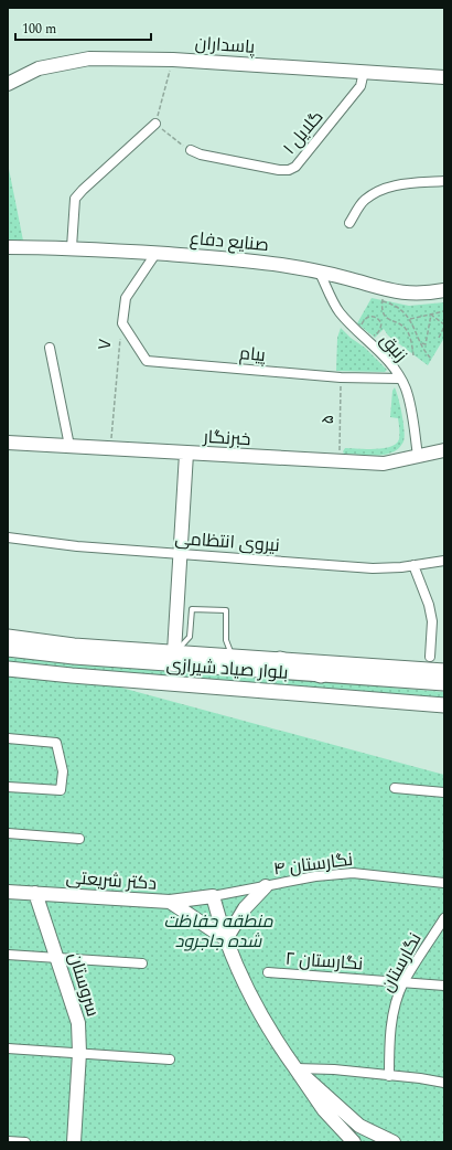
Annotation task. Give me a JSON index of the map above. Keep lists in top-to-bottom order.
{
  "streets": {
    "main road": ["بلوار صیاد شیرازی"],
    "street": [
      "پاسداران",
      "گلایل ۱",
      "صنایع دفاع",
      "۷",
      "زنبق",
      "پیام",
      "خبرنگار",
      "نیروی انتظامی",
      "نگارستان ۴",
      "دکتر شریعتی",
      "نگارستان ۲",
      "نگارستان",
      "سروستان"
    ],
    "path": ["۵"]
  },
  "crossings": [
    ["پاسداران", "گلایل ۱"],
    ["صنایع دفاع", "۷"],
    ["صنایع دفاع", "زنبق"],
    ["۷", "پیام"],
    ["۷", "خبرنگار"],
    ["زنبق", "پیام"],
    ["زنبق", "خبرنگار"],
    ["پیام", "۵"],
    ["۵", "خبرنگار"],
    ["نگارستان ۴", "دکتر شریعتی"],
    ["دکتر شریعتی", "سروستان"],
    ["نگارستان ۲", "نگارستان"]
  ],
  "parks": ["منطقه حفاظت شده جاجرود"],
  "scale_bar": "100 m"
}
